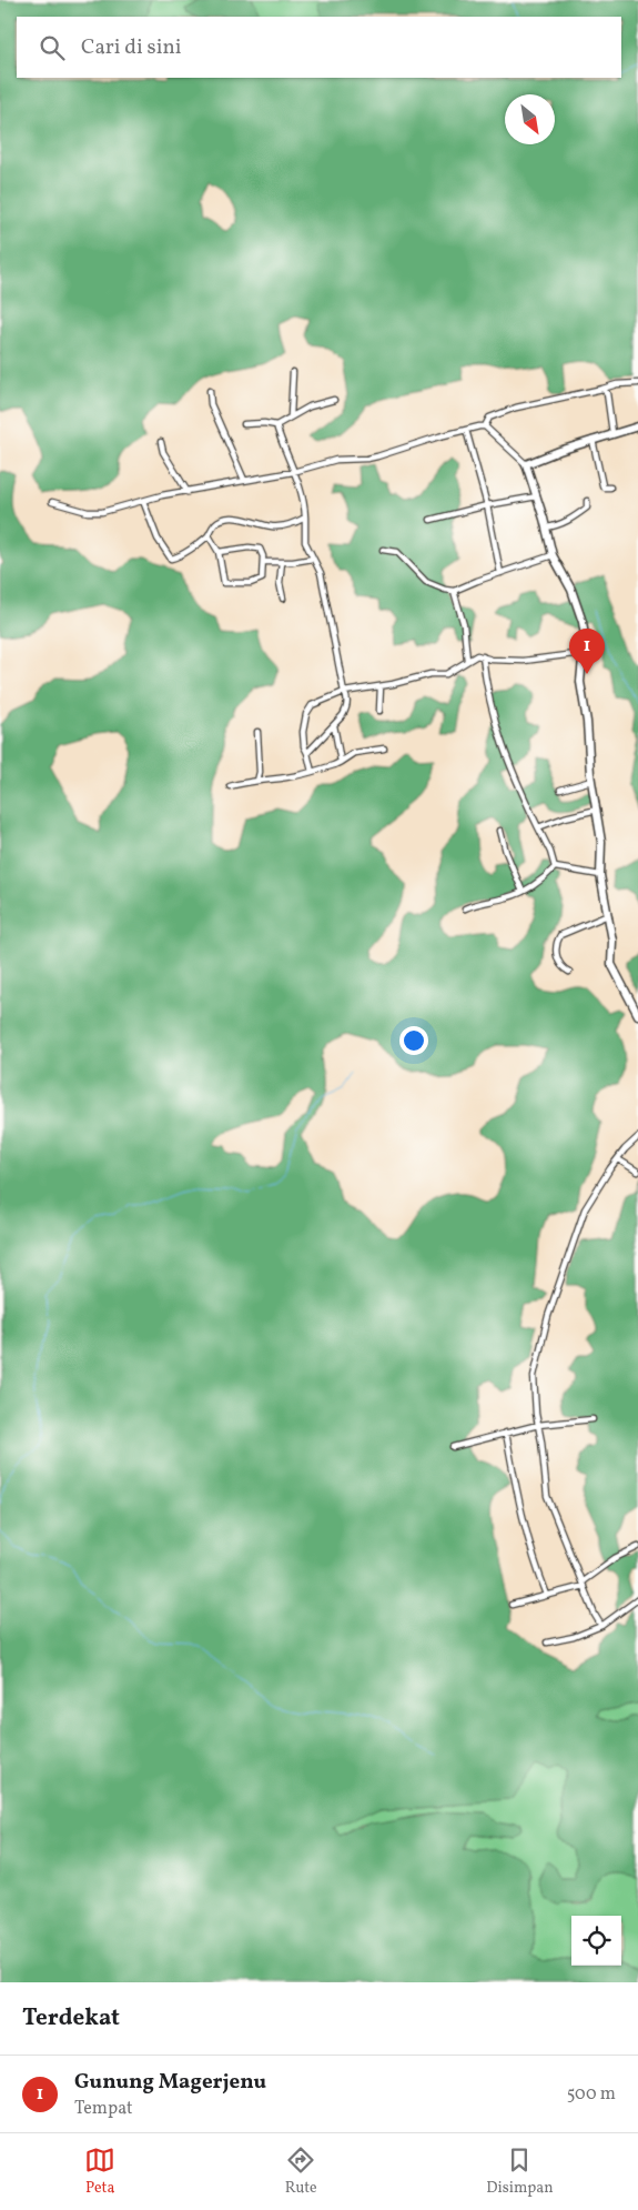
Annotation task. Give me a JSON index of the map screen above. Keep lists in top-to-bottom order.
{
  "north": "bottom right",
  "page": {
    "search": "Cari di sini",
    "pins": "1",
    "heading": "Terdekat",
    "list": [
      {
        "mark": "1",
        "name": "Gunung Magerjenu",
        "note": "Tempat",
        "value": "500 m"
      }
    ],
    "nav": ["Peta", "Rute", "Disimpan"]
  }
}
